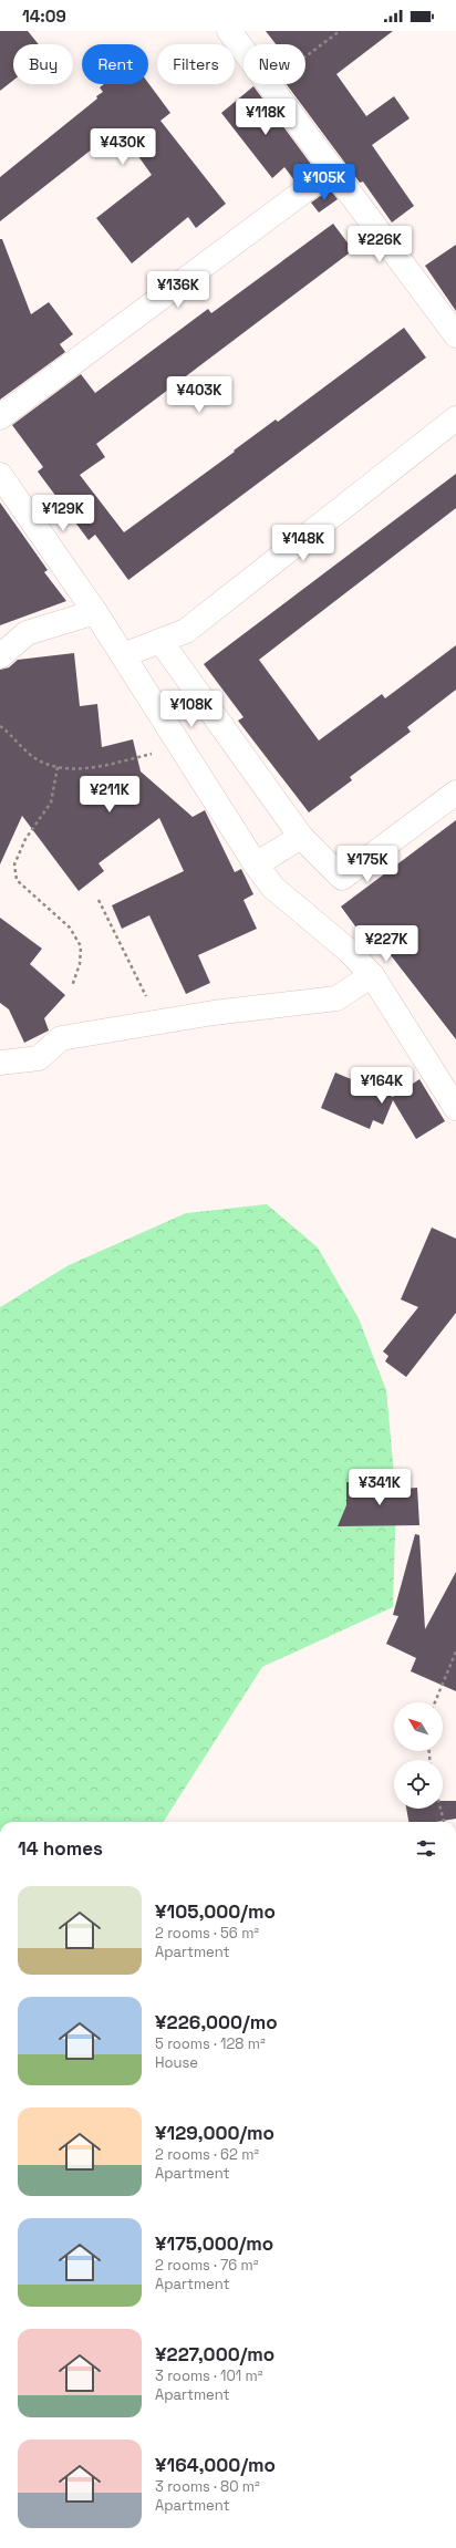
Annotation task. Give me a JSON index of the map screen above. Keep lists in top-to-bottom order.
{
  "north": "top left",
  "page": {
    "status": "14:09",
    "chip": [
      "Buy",
      "Rent",
      "Filters",
      "New"
    ],
    "price": [
      "¥118K",
      "¥430K",
      "¥105K",
      "¥226K",
      "¥136K",
      "¥403K",
      "¥129K",
      "¥148K",
      "¥108K",
      "¥211K",
      "¥175K",
      "¥227K",
      "¥164K",
      "¥341K"
    ],
    "heading": "14 homes",
    "list": [
      {
        "name": "¥105,000/mo",
        "note": "2 rooms · 56 m² · Apartment"
      },
      {
        "name": "¥226,000/mo",
        "note": "5 rooms · 128 m² · House"
      },
      {
        "name": "¥129,000/mo",
        "note": "2 rooms · 62 m² · Apartment"
      },
      {
        "name": "¥175,000/mo",
        "note": "2 rooms · 76 m² · Apartment"
      },
      {
        "name": "¥227,000/mo",
        "note": "3 rooms · 101 m² · Apartment"
      },
      {
        "name": "¥164,000/mo",
        "note": "3 rooms · 80 m² · Apartment"
      }
    ]
  }
}
